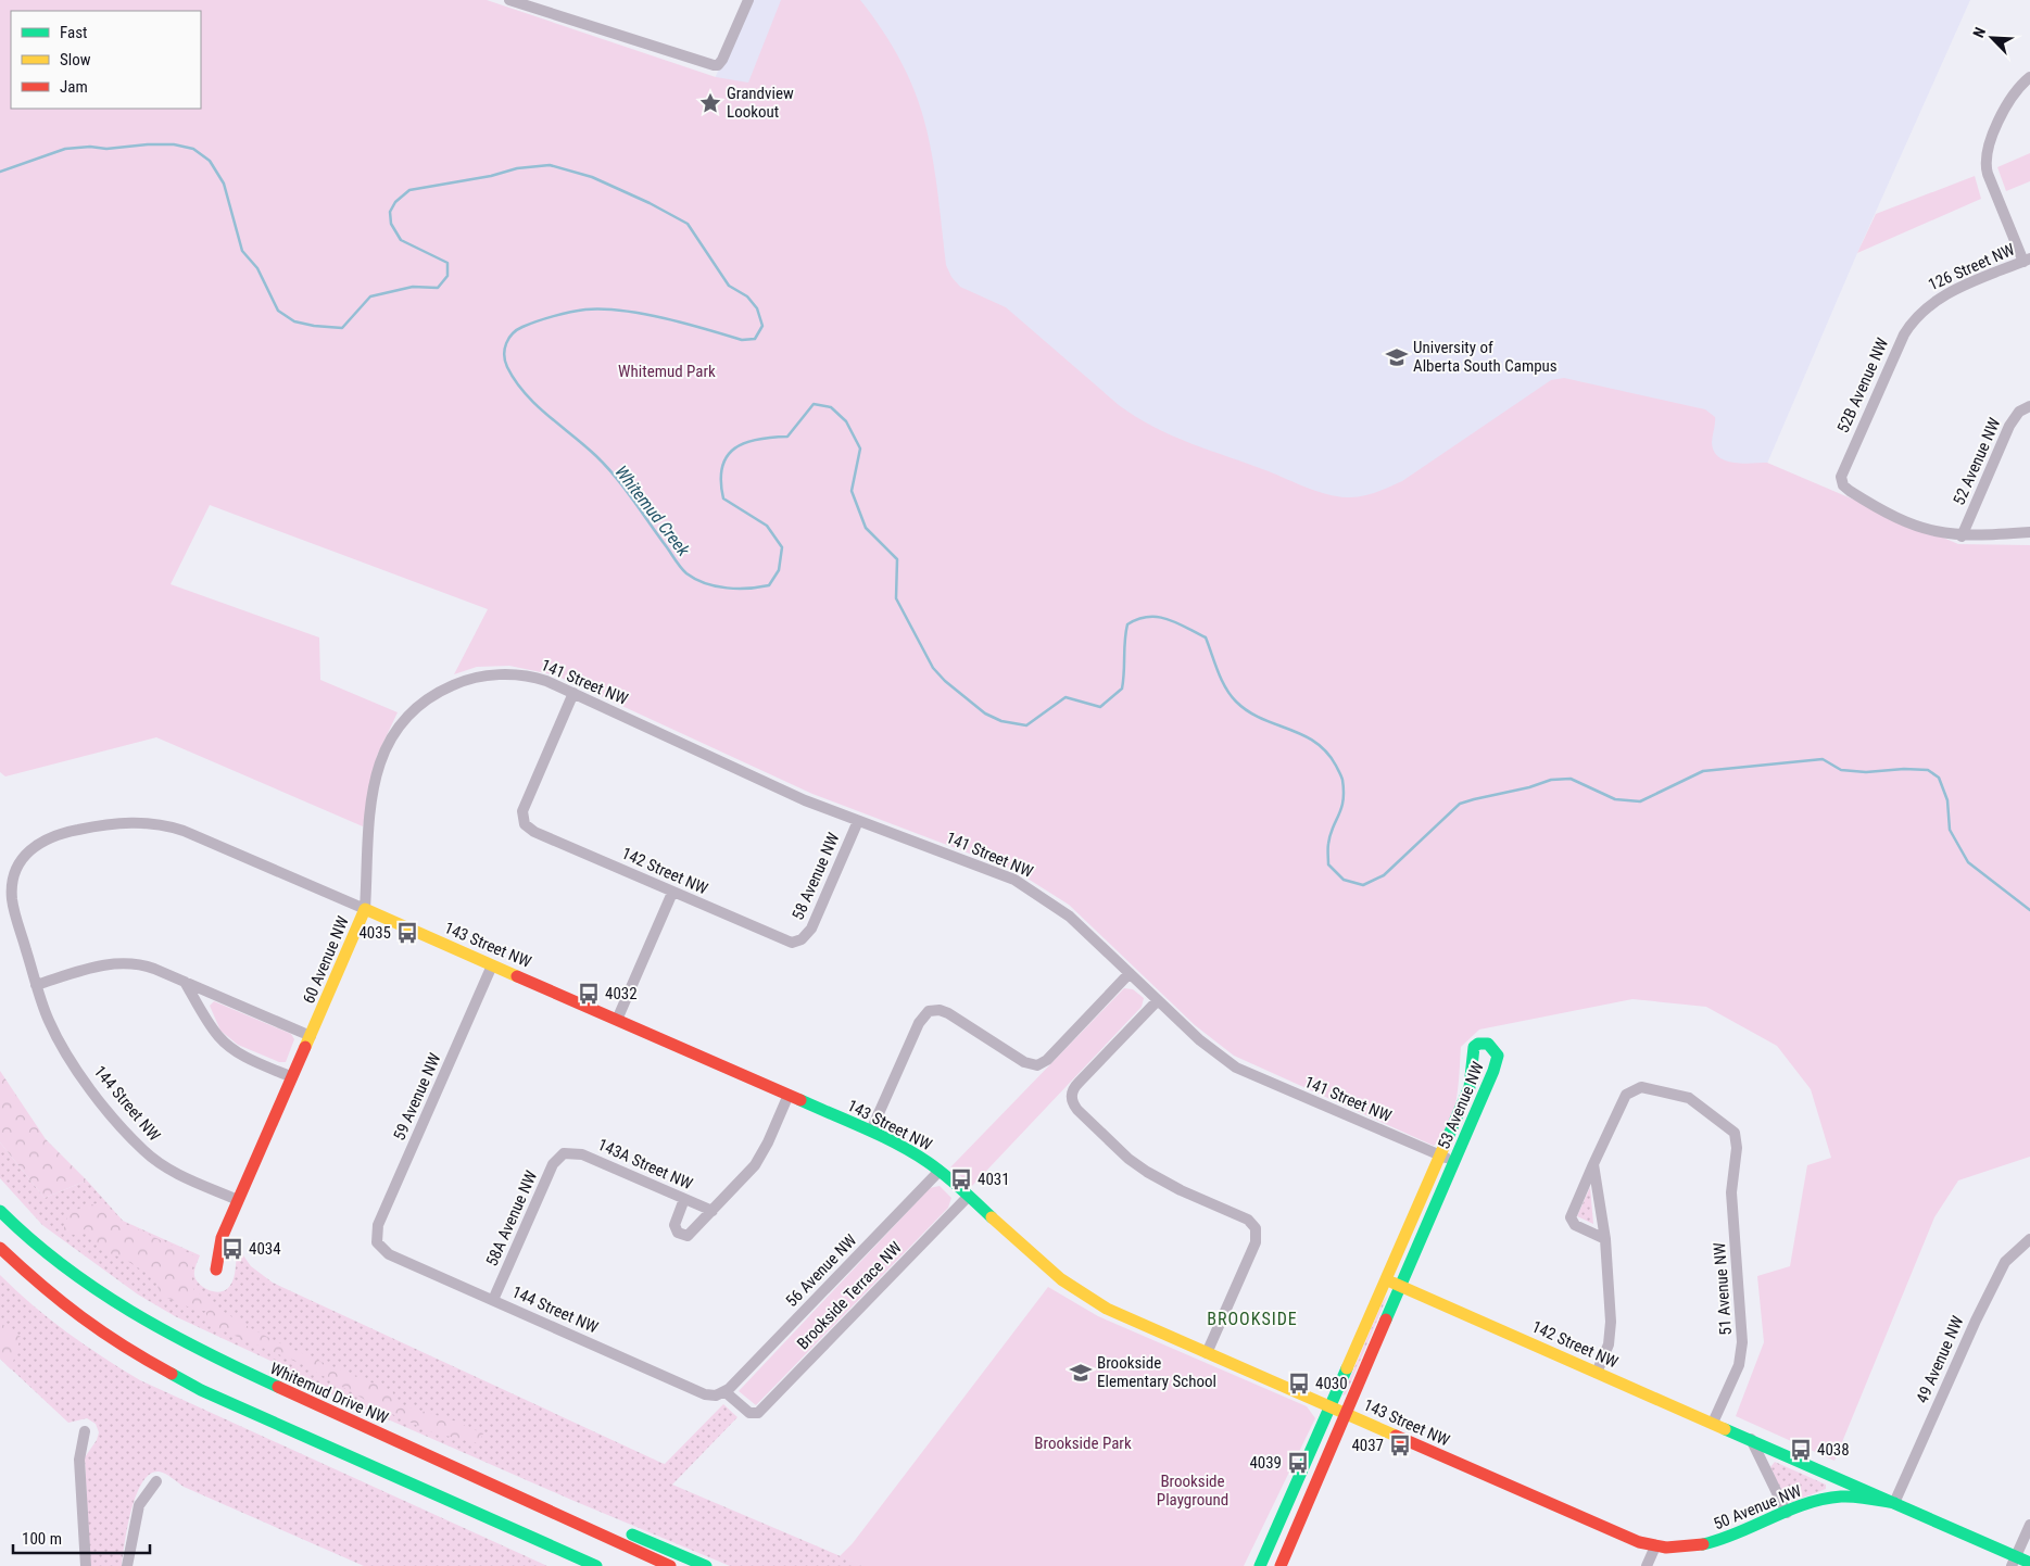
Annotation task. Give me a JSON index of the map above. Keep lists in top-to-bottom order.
{
  "streets": {
    "main road": [
      "142 Street NW",
      "143 Street NW",
      "60 Avenue NW",
      "53 Avenue NW",
      "Whitemud Drive NW",
      "50 Avenue NW"
    ],
    "street": [
      "126 Street NW",
      "52B Avenue NW",
      "52 Avenue NW",
      "141 Street NW",
      "58 Avenue NW",
      "59 Avenue NW",
      "144 Street NW",
      "143A Street NW",
      "58A Avenue NW",
      "56 Avenue NW",
      "51 Avenue NW",
      "Brookside Terrace NW",
      "49 Avenue NW"
    ]
  },
  "crossings": [
    ["126 Street NW", "52B Avenue NW"],
    ["52B Avenue NW", "52 Avenue NW"],
    ["141 Street NW", "142 Street NW"],
    ["141 Street NW", "58 Avenue NW"],
    ["141 Street NW", "60 Avenue NW"],
    ["141 Street NW", "53 Avenue NW"],
    ["142 Street NW", "58 Avenue NW"],
    ["142 Street NW", "53 Avenue NW"],
    ["142 Street NW", "51 Avenue NW"],
    ["142 Street NW", "49 Avenue NW"],
    ["142 Street NW", "50 Avenue NW"],
    ["143 Street NW", "60 Avenue NW"],
    ["143 Street NW", "59 Avenue NW"],
    ["143 Street NW", "144 Street NW"],
    ["143 Street NW", "53 Avenue NW"],
    ["143 Street NW", "56 Avenue NW"],
    ["143 Street NW", "Brookside Terrace NW"],
    ["143 Street NW", "50 Avenue NW"],
    ["60 Avenue NW", "144 Street NW"],
    ["59 Avenue NW", "144 Street NW"],
    ["144 Street NW", "58A Avenue NW"],
    ["144 Street NW", "56 Avenue NW"],
    ["144 Street NW", "Brookside Terrace NW"],
    ["143A Street NW", "58A Avenue NW"],
    ["56 Avenue NW", "Brookside Terrace NW"],
    ["49 Avenue NW", "50 Avenue NW"]
  ],
  "districts": ["BROOKSIDE"],
  "water": ["Whitemud Creek"],
  "parks": ["Whitemud Park", "Brookside Park", "Brookside Playground"],
  "places": {
    "place": ["Grandview Lookout"],
    "school or university": ["University of Alberta South Campus", "Brookside Elementary School"],
    "bus stop": [
      "4035",
      "4032",
      "4031",
      "4034",
      "4030",
      "4037",
      "4038",
      "4039"
    ]
  },
  "legend": ["Fast", "Slow", "Jam"],
  "scale_bar": "100 m",
  "north": "top left"
}
